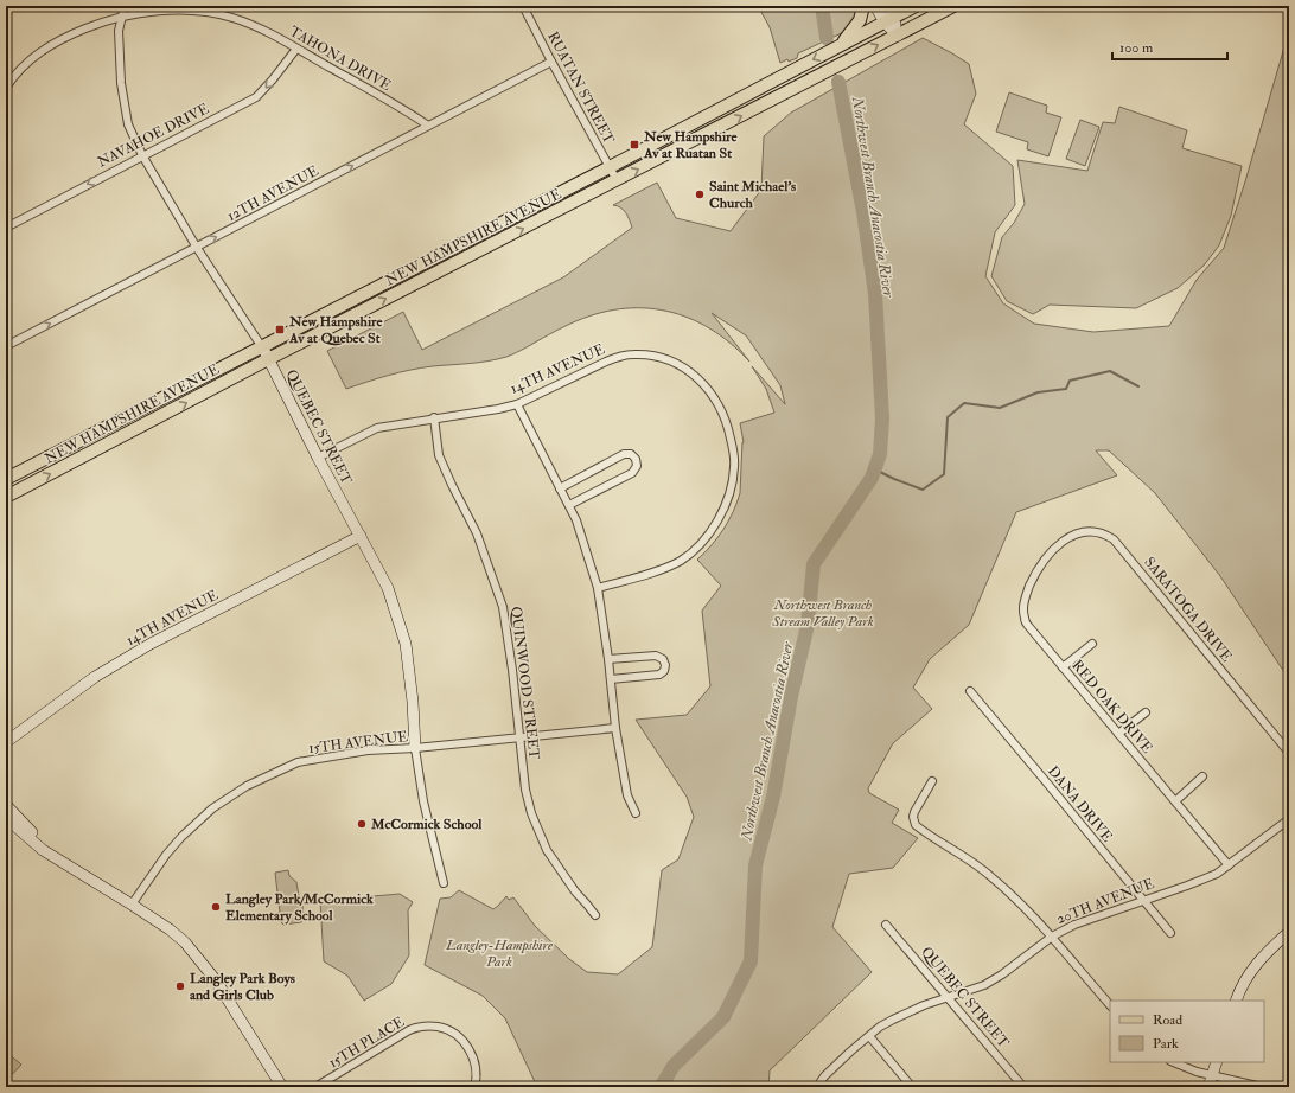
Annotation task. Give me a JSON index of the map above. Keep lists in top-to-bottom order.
{
  "streets": {
    "main road": ["NEW HAMPSHIRE AVENUE"],
    "street": [
      "TAHONA DRIVE",
      "RUATAN STREET",
      "NAVAHOE DRIVE",
      "12TH AVENUE",
      "14TH AVENUE",
      "QUEBEC STREET",
      "SARATOGA DRIVE",
      "QUINWOOD STREET",
      "RED OAK DRIVE",
      "15TH AVENUE",
      "DANA DRIVE",
      "20TH AVENUE",
      "15TH PLACE"
    ]
  },
  "crossings": [
    ["TAHONA DRIVE", "NAVAHOE DRIVE"],
    ["TAHONA DRIVE", "12TH AVENUE"],
    ["TAHONA DRIVE", "QUEBEC STREET"],
    ["RUATAN STREET", "12TH AVENUE"],
    ["RUATAN STREET", "NEW HAMPSHIRE AVENUE"],
    ["NAVAHOE DRIVE", "QUEBEC STREET"],
    ["12TH AVENUE", "QUEBEC STREET"],
    ["NEW HAMPSHIRE AVENUE", "QUEBEC STREET"],
    ["14TH AVENUE", "QUEBEC STREET"],
    ["14TH AVENUE", "QUINWOOD STREET"],
    ["QUEBEC STREET", "15TH AVENUE"],
    ["QUEBEC STREET", "20TH AVENUE"],
    ["SARATOGA DRIVE", "RED OAK DRIVE"],
    ["QUINWOOD STREET", "15TH AVENUE"],
    ["RED OAK DRIVE", "20TH AVENUE"],
    ["DANA DRIVE", "20TH AVENUE"]
  ],
  "one_way": ["NAVAHOE DRIVE", "12TH AVENUE"],
  "water": ["Northwest Branch Anacostia River"],
  "parks": ["Northwest Branch Stream Valley Park", "Langley-Hampshire Park"],
  "places": {
    "transit": ["New Hampshire Av at Ruatan St", "New Hampshire Av at Quebec St"],
    "other": [
      "Saint Michael's Church",
      "McCormick School",
      "Langley Park/McCormick Elementary School",
      "Langley Park Boys and Girls Club"
    ]
  },
  "legend": ["Road", "Park"],
  "scale_bar": "100 m"
}
